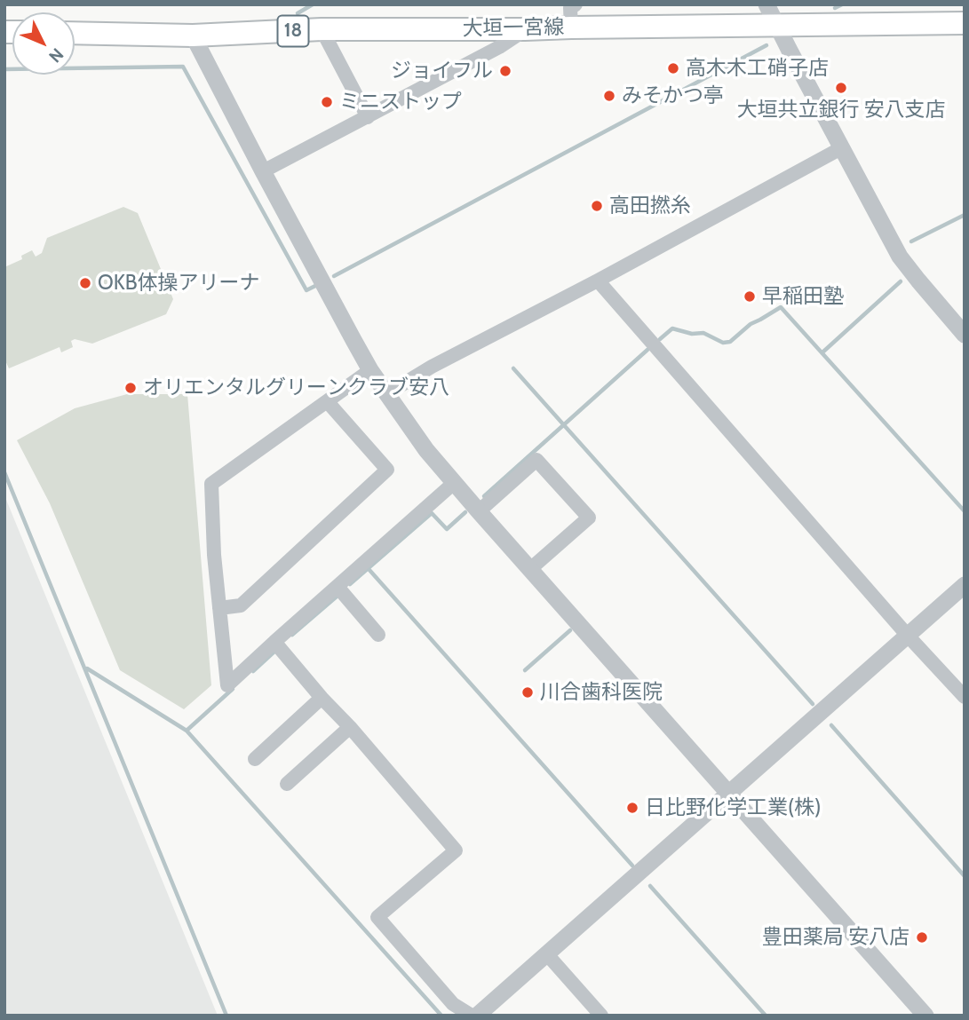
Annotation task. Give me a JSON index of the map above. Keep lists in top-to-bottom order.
{
  "streets": {
    "main road": ["大垣一宮線", "18"]
  },
  "places": [
    "高木木工硝子店",
    "ジョイフル",
    "大垣共立銀行 安八支店",
    "みそかつ亭",
    "ミニストップ",
    "高田撚糸",
    "OKB体操アリーナ",
    "早稲田塾",
    "オリエンタルグリーンクラブ安八",
    "川合歯科医院",
    "日比野化学工業(株)",
    "豊田薬局 安八店"
  ],
  "north": "bottom right"
}
